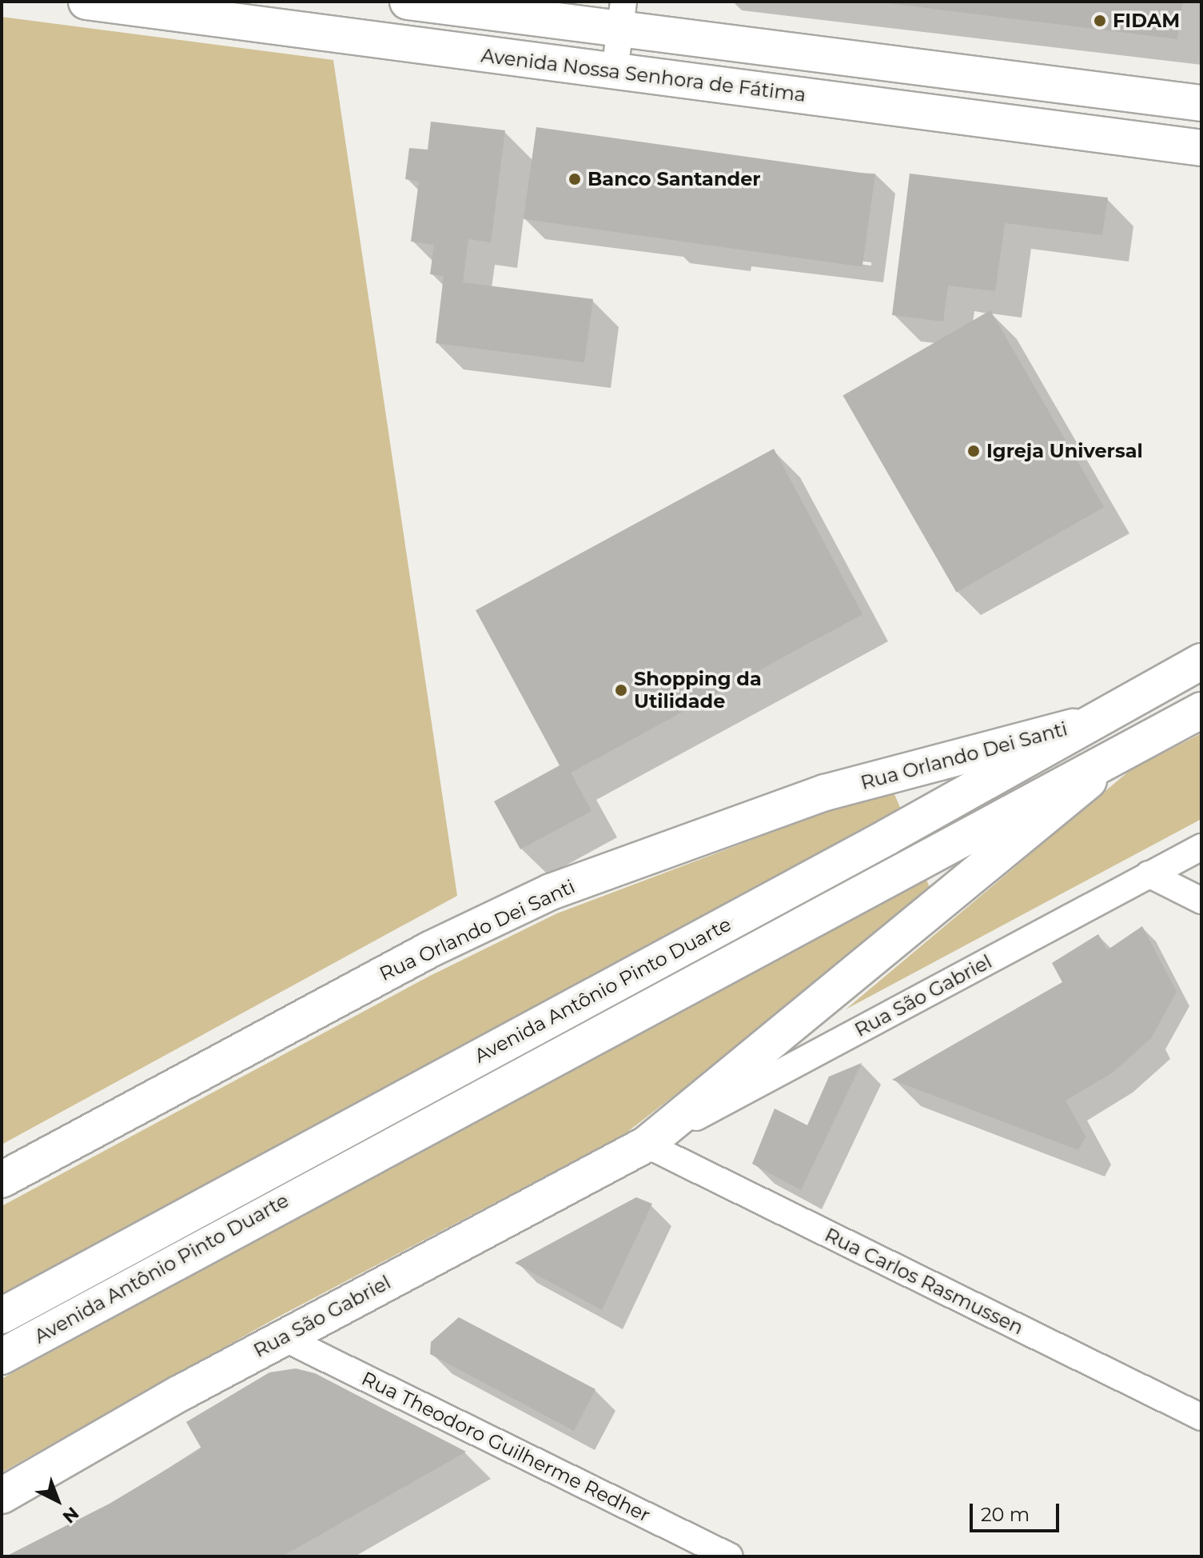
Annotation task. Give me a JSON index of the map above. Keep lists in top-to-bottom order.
{
  "streets": {
    "main road": [
      "Avenida Nossa Senhora de Fátima",
      "Rua Orlando Dei Santi",
      "Avenida Antônio Pinto Duarte",
      "Rua São Gabriel"
    ],
    "street": ["Rua Carlos Rasmussen", "Rua Theodoro Guilherme Redher"]
  },
  "crossings": [
    ["Rua Orlando Dei Santi", "Avenida Antônio Pinto Duarte"],
    ["Avenida Antônio Pinto Duarte", "Rua São Gabriel"],
    ["Rua São Gabriel", "Rua Carlos Rasmussen"],
    ["Rua São Gabriel", "Rua Theodoro Guilherme Redher"]
  ],
  "places": [
    "FIDAM",
    "Banco Santander",
    "Igreja Universal",
    "Shopping da Utilidade"
  ],
  "scale_bar": "20 m",
  "north": "bottom right"
}
